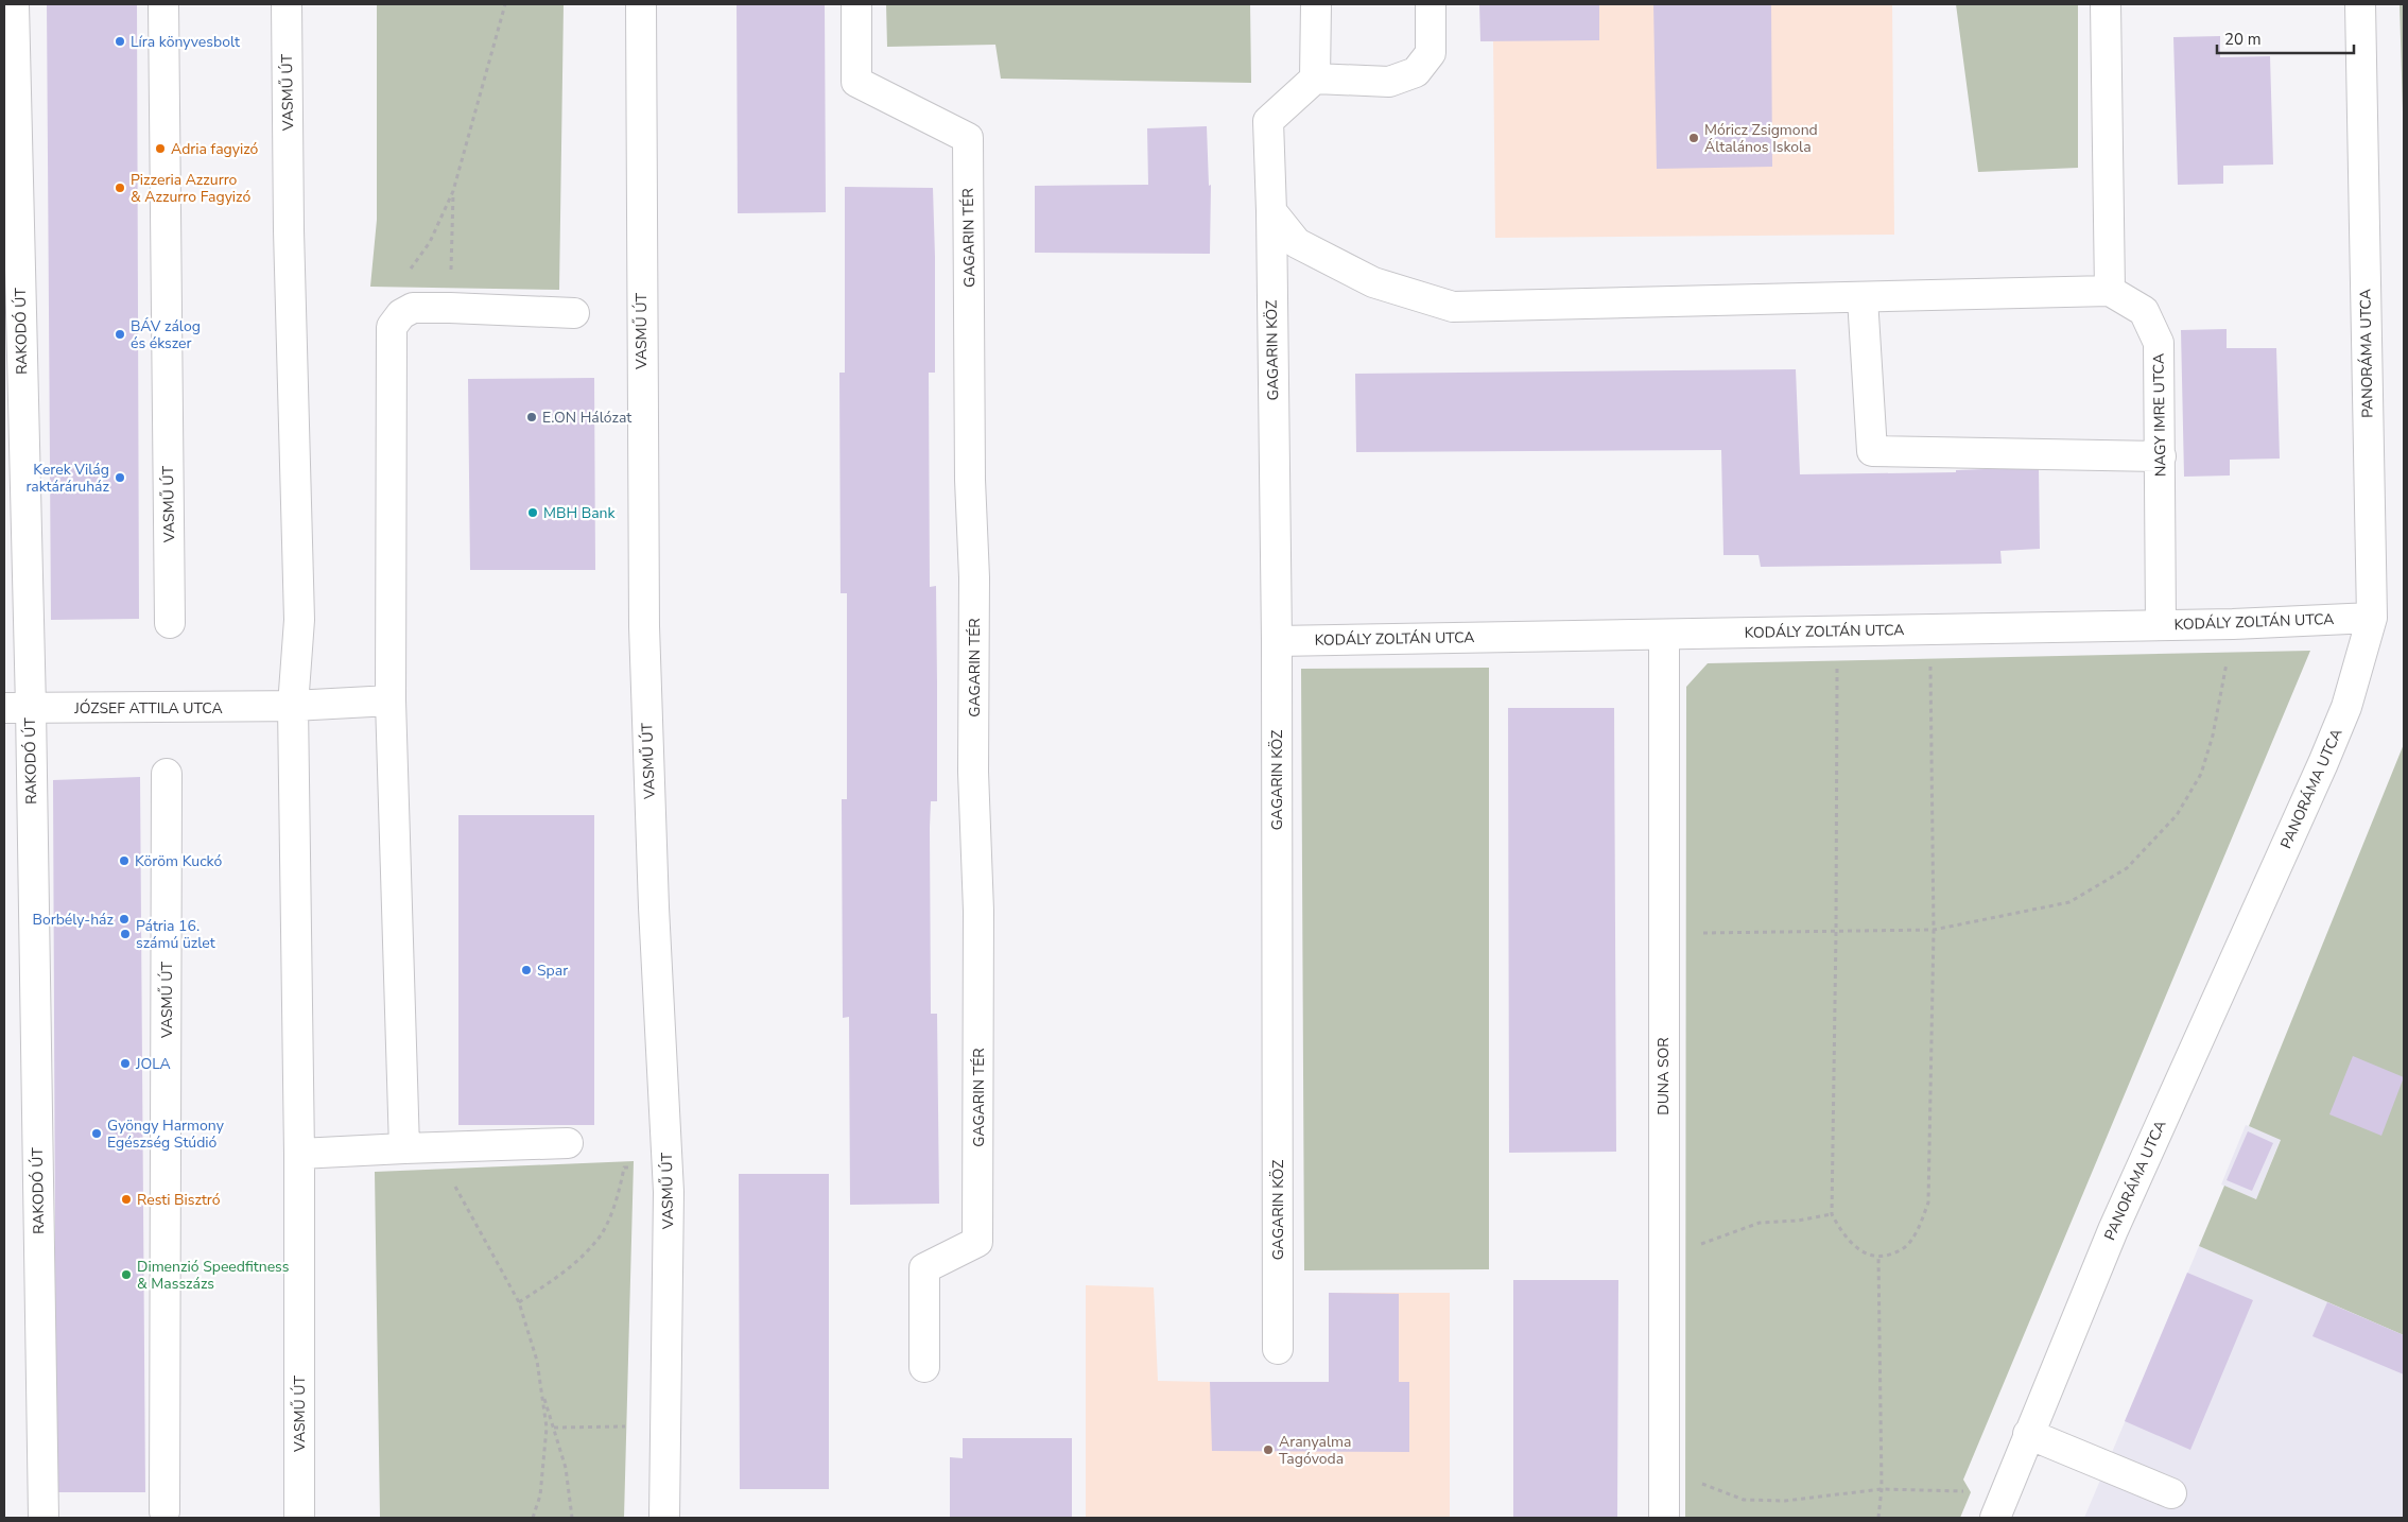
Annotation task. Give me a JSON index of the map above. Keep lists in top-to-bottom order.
{
  "streets": {
    "street": [
      "VASMŰ ÚT",
      "GAGARIN TÉR",
      "RAKODÓ ÚT",
      "GAGARIN KÖZ",
      "PANORÁMA UTCA",
      "NAGY IMRE UTCA",
      "KODÁLY ZOLTÁN UTCA",
      "JÓZSEF ATTILA UTCA",
      "DUNA SOR"
    ]
  },
  "crossings": [
    ["VASMŰ ÚT", "JÓZSEF ATTILA UTCA"],
    ["RAKODÓ ÚT", "JÓZSEF ATTILA UTCA"],
    ["GAGARIN KÖZ", "KODÁLY ZOLTÁN UTCA"],
    ["PANORÁMA UTCA", "KODÁLY ZOLTÁN UTCA"],
    ["NAGY IMRE UTCA", "KODÁLY ZOLTÁN UTCA"],
    ["KODÁLY ZOLTÁN UTCA", "DUNA SOR"]
  ],
  "places": [
    "Líra könyvesbolt",
    "Móricz Zsigmond Általános Iskola",
    "Adria fagyizó",
    "Pizzeria Azzurro & Azzurro Fagyizó",
    "BÁV zálog és ékszer",
    "E.ON Hálózat",
    "Kerek Világ raktáráruház",
    "MBH Bank",
    "Köröm Kuckó",
    "Borbély-ház",
    "Pátria 16. számú üzlet",
    "Spar",
    "JOLA",
    "Gyöngy Harmony Egészség Stúdió",
    "Resti Bisztró",
    "Dimenzió Speedfitness & Masszázs",
    "Aranyalma Tagóvoda"
  ],
  "scale_bar": "20 m"
}
